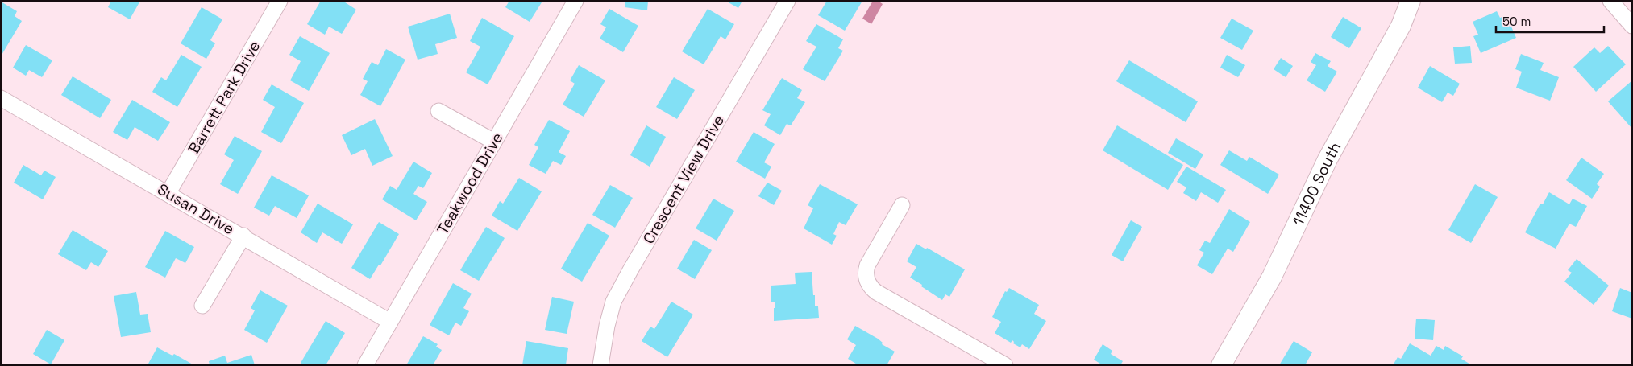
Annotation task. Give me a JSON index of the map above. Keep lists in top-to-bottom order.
{
  "streets": {
    "street": [
      "Barrett Park Drive",
      "Crescent View Drive",
      "Teakwood Drive",
      "11400 South",
      "Susan Drive"
    ]
  },
  "crossings": [
    ["Barrett Park Drive", "Susan Drive"],
    ["Teakwood Drive", "Susan Drive"]
  ],
  "scale_bar": "50 m"
}
